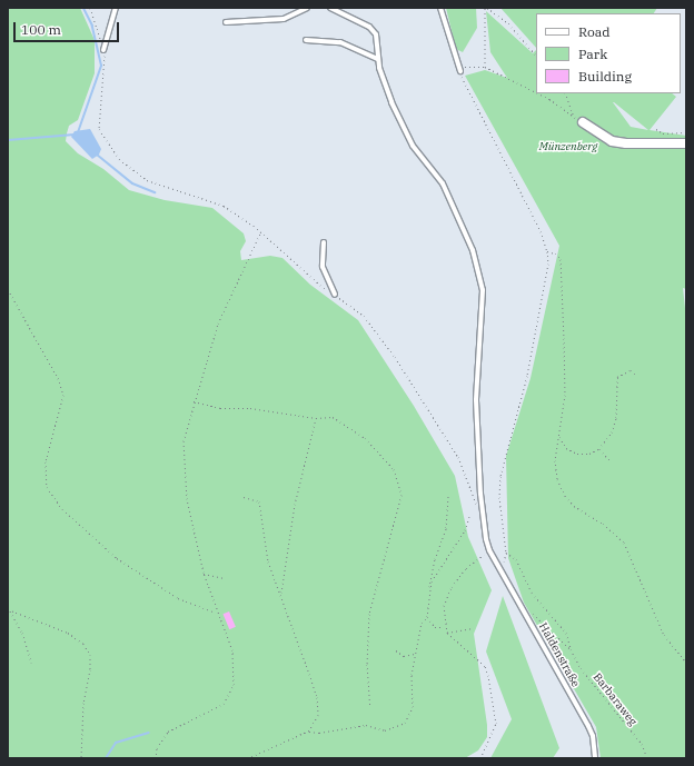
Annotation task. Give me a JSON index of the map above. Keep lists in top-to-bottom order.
{
  "streets": {
    "lane": ["Haldenstraße"],
    "path": ["Barbaraweg"]
  },
  "parks": ["Münzenberg"],
  "legend": ["Road", "Park", "Building"],
  "scale_bar": "100 m"
}
